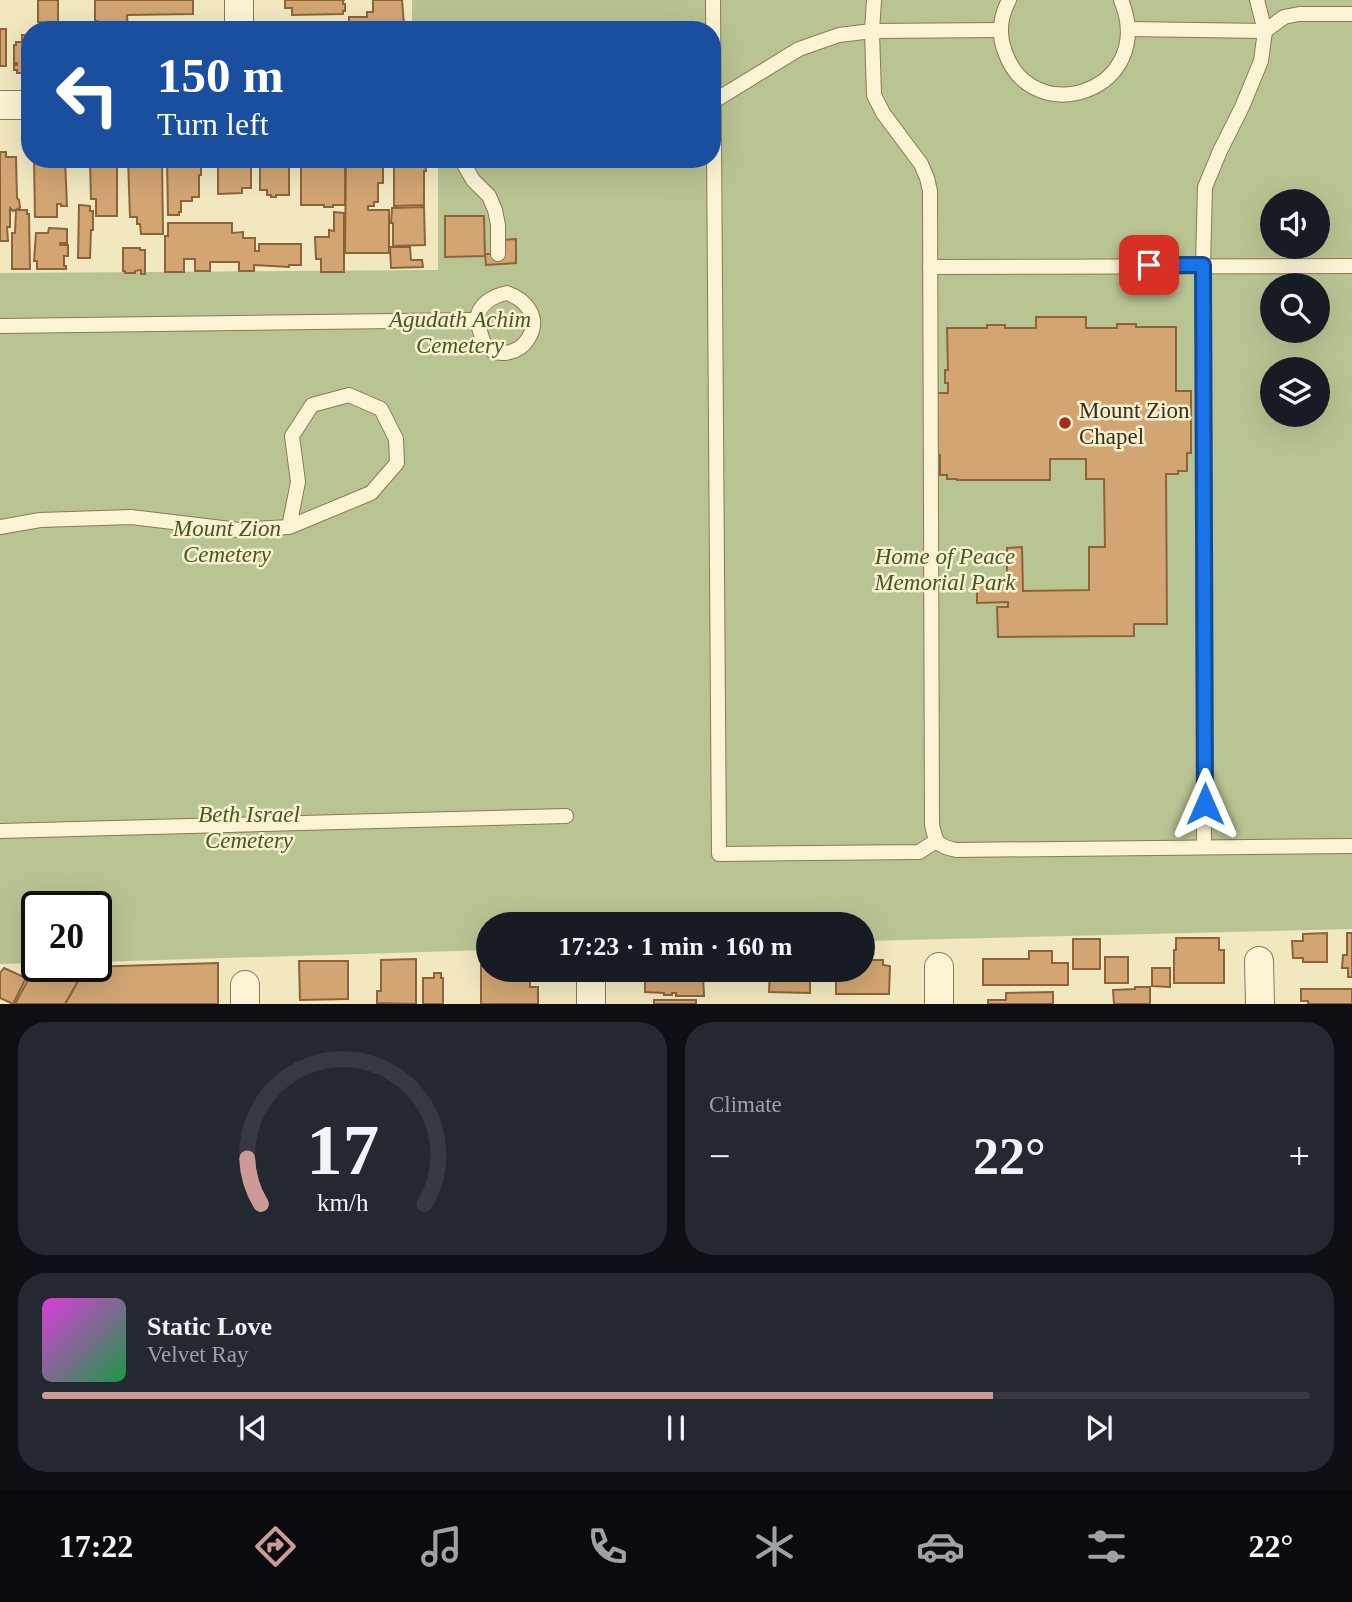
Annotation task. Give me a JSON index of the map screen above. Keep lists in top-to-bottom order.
{
  "parks": [
    "Agudath Achim Cemetery",
    "Mount Zion Cemetery",
    "Home of Peace Memorial Park",
    "Beth Israel Cemetery"
  ],
  "places": ["Mount Zion Chapel"],
  "page": {
    "turn": ["150 m", "Turn left"],
    "limit": "20",
    "trip": "17:23 · 1 min · 160 m",
    "tile": "Climate",
    "heat": ["−", "22°", "+"],
    "song": ["Static Love", "Velvet Ray"],
    "tabs": ["17:22", "22°"],
    "gauge": ["17", "km/h"]
  }
}
